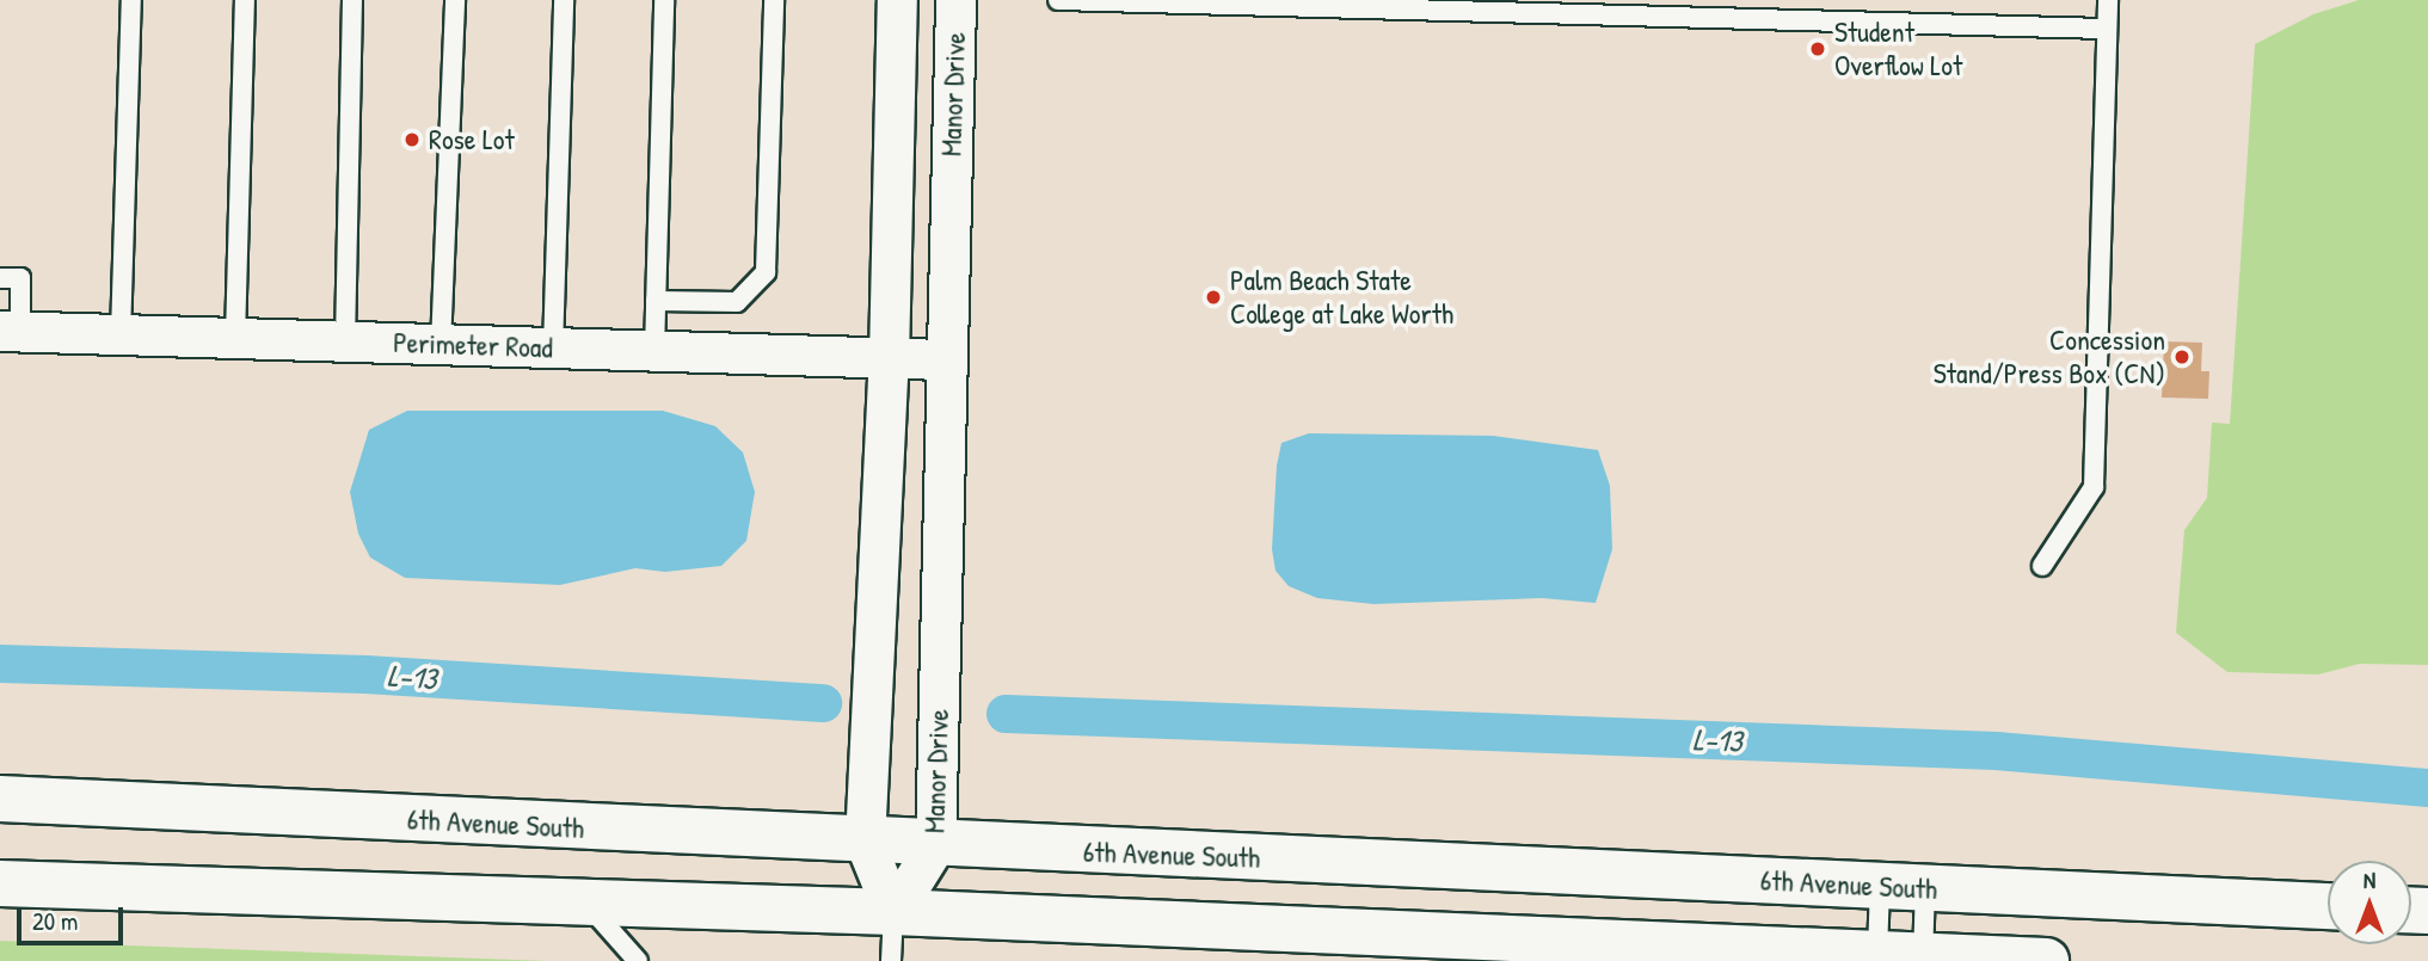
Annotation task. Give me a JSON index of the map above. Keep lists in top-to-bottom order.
{
  "streets": {
    "street": ["Manor Drive", "Perimeter Road", "6th Avenue South"]
  },
  "crossings": [
    ["Manor Drive", "Perimeter Road"],
    ["Manor Drive", "6th Avenue South"]
  ],
  "water": ["L-13"],
  "places": [
    "Student Overflow Lot",
    "Rose Lot",
    "Palm Beach State College at Lake Worth",
    "Concession Stand/Press Box (CN)"
  ],
  "scale_bar": "20 m",
  "north": "top"
}
